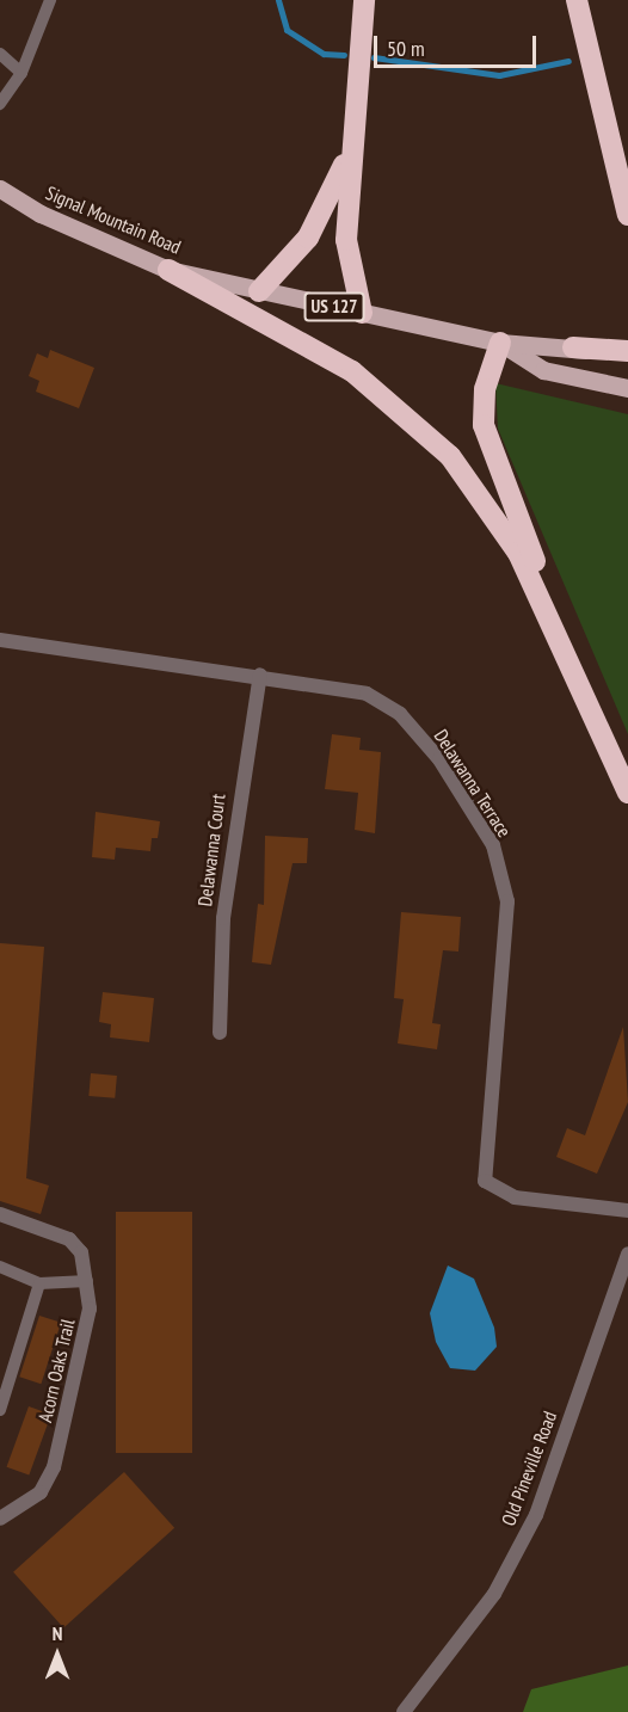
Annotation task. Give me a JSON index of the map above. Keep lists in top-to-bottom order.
{
  "streets": {
    "main road": ["Signal Mountain Road", "US 127"],
    "street": [
      "Delawanna Terrace",
      "Delawanna Court",
      "Acorn Oaks Trail",
      "Old Pineville Road"
    ]
  },
  "crossings": [
    ["Signal Mountain Road", "US 127"],
    ["Delawanna Terrace", "Delawanna Court"]
  ],
  "scale_bar": "50 m",
  "north": "top"
}
